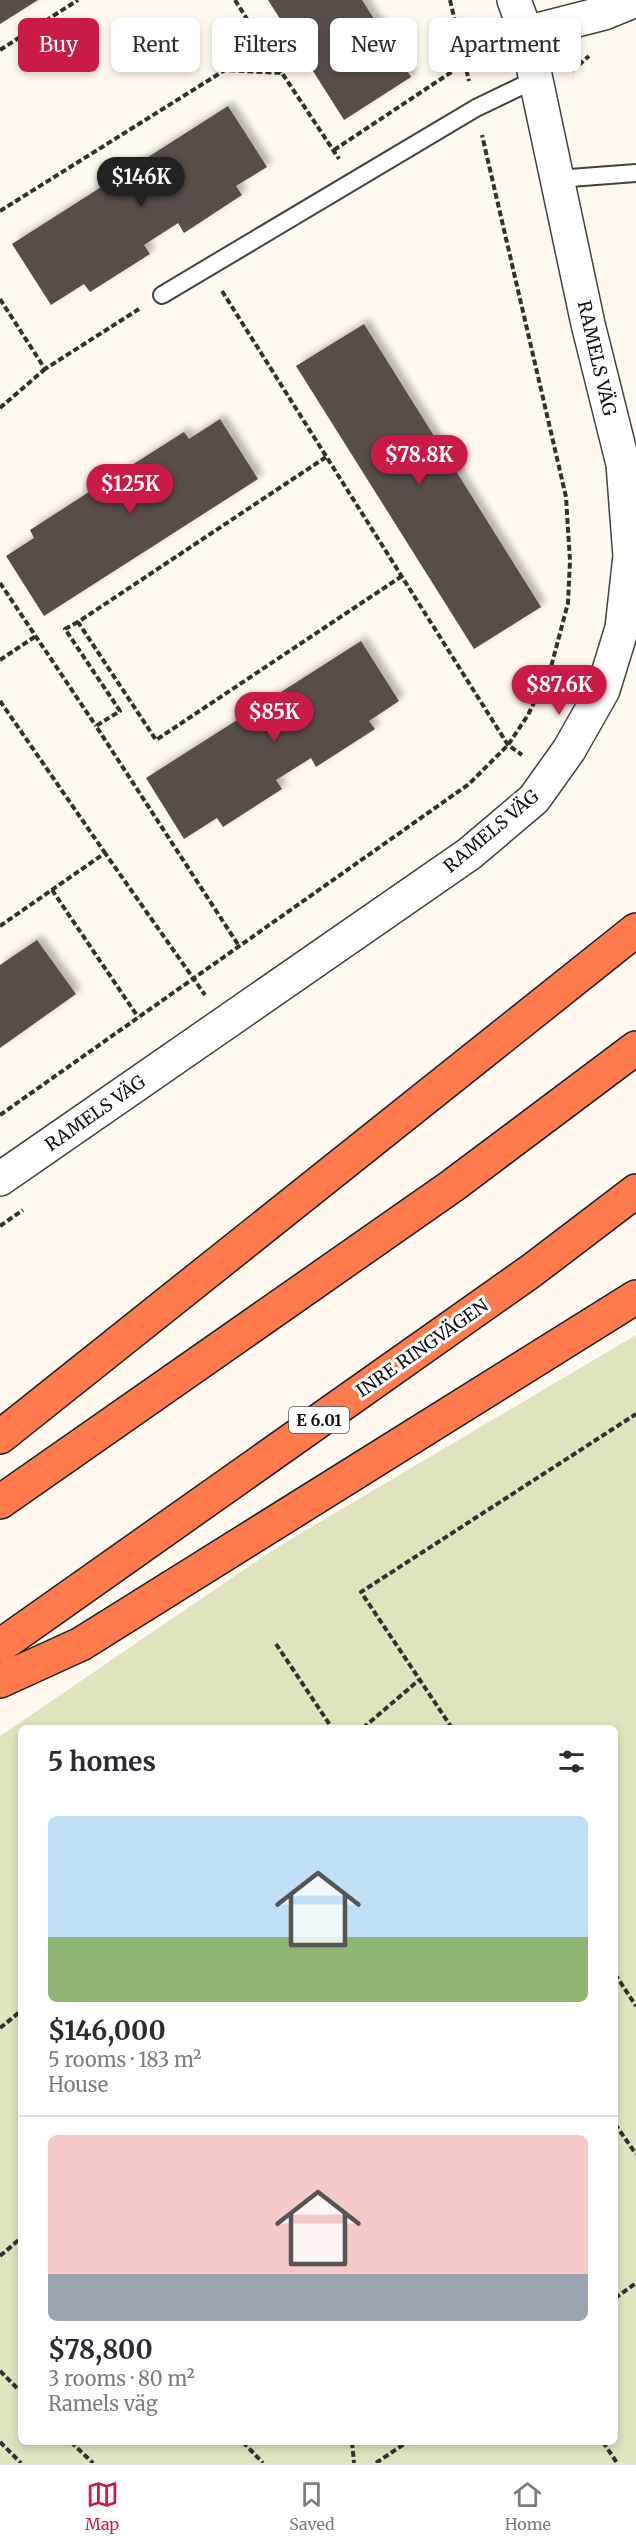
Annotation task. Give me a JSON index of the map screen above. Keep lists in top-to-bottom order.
{
  "streets": {
    "highway": ["INRE RINGVÄGEN", "E 6.01"],
    "street": ["RAMELS VÄG"]
  },
  "page": {
    "chip": [
      "Buy",
      "Rent",
      "Filters",
      "New",
      "Apartment"
    ],
    "price": [
      "$146K",
      "$78.8K",
      "$125K",
      "$87.6K",
      "$85K"
    ],
    "heading": "5 homes",
    "list": [
      {
        "name": "$146,000",
        "note": "5 rooms · 183 m² · House"
      },
      {
        "name": "$78,800",
        "note": "3 rooms · 80 m² · Ramels väg"
      }
    ],
    "tabs": ["Map", "Saved", "Home"]
  }
}
